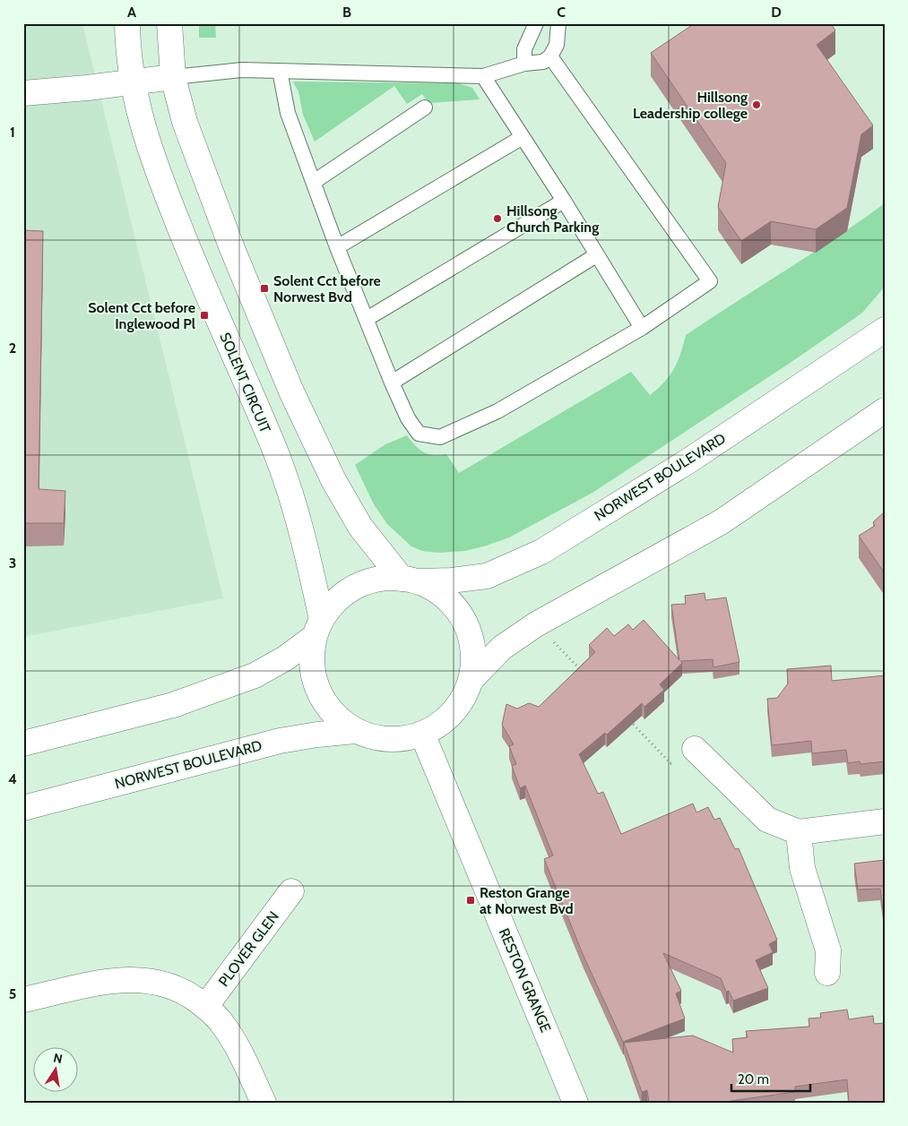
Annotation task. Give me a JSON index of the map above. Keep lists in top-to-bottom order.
{
  "streets": {
    "street": [
      "SOLENT CIRCUIT",
      "NORWEST BOULEVARD",
      "PLOVER GLEN",
      "RESTON GRANGE"
    ]
  },
  "crossings": [
    ["SOLENT CIRCUIT", "NORWEST BOULEVARD"]
  ],
  "places": {
    "other": ["Hillsong Leadership college", "Hillsong Church Parking"],
    "transit": ["Solent Cct before Norwest Bvd", "Solent Cct before Inglewood Pl", "Reston Grange at Norwest Bvd"]
  },
  "scale_bar": "20 m",
  "north": "top",
  "grid": {
    "columns": [
      "A",
      "B",
      "C",
      "D"
    ],
    "rows": [
      "1",
      "2",
      "3",
      "4",
      "5"
    ]
  }
}
